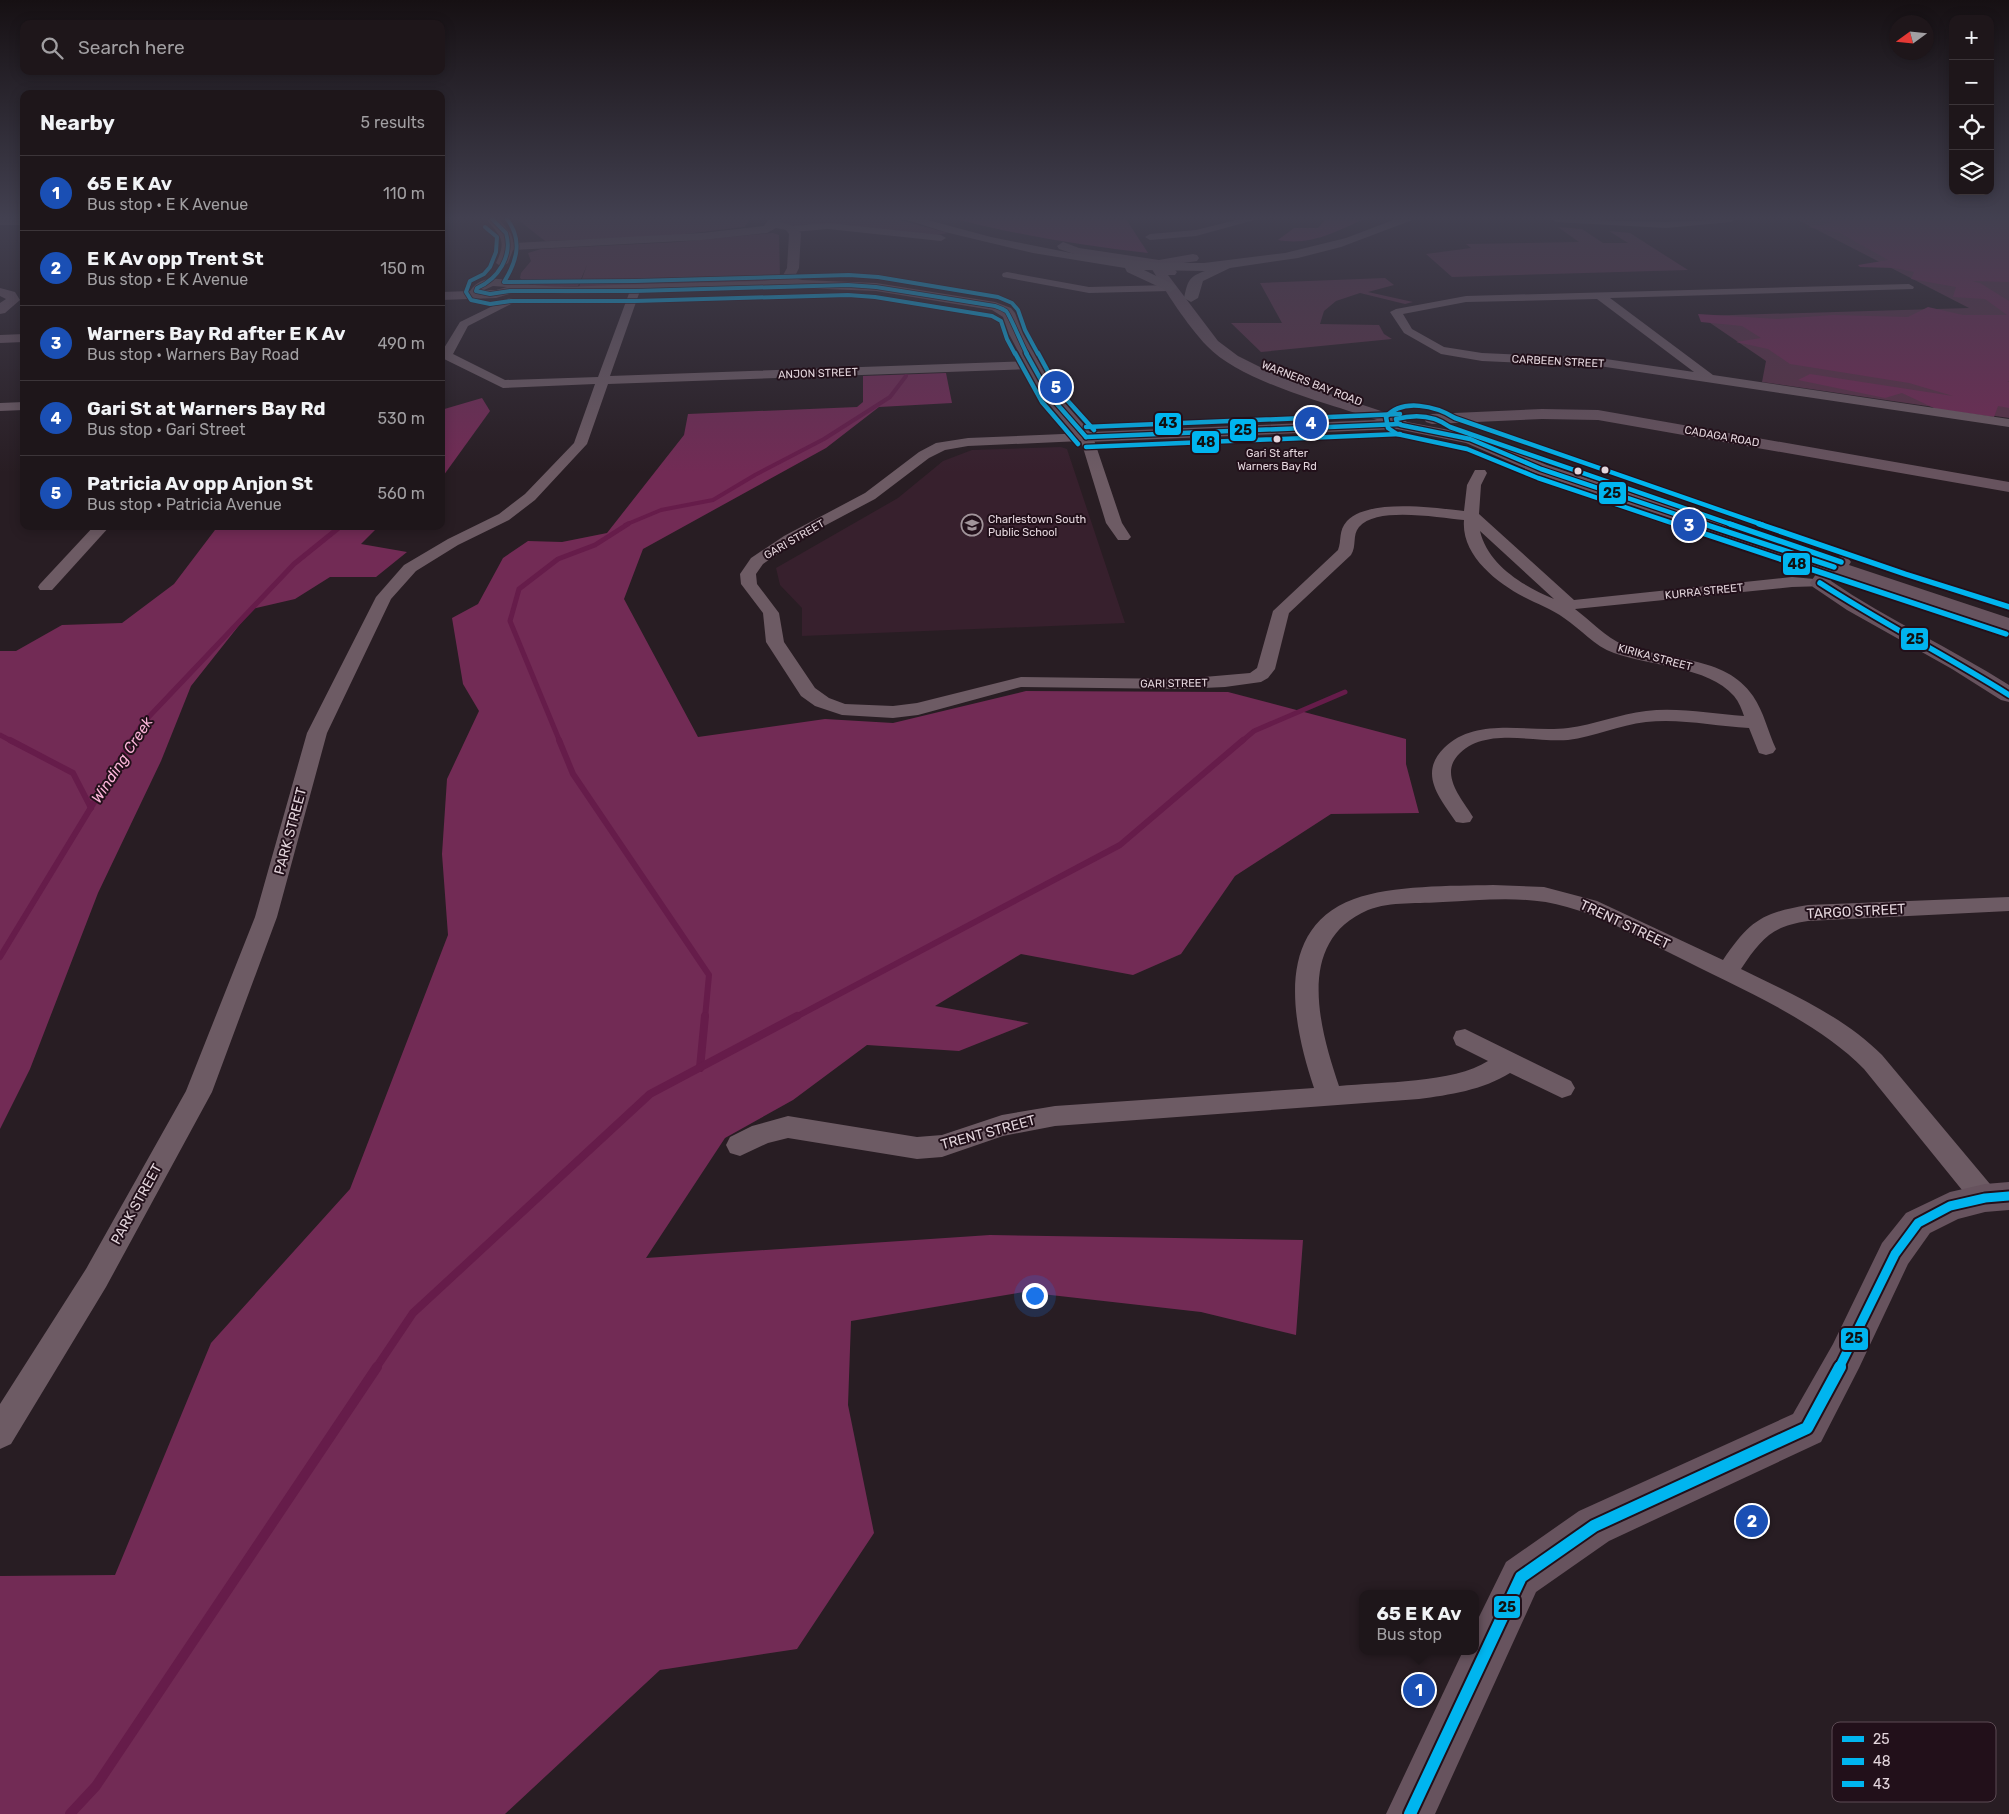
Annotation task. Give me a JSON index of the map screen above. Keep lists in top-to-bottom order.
{
  "streets": {
    "street": [
      "CARBEEN STREET",
      "ANJON STREET",
      "WARNERS BAY ROAD",
      "CADAGA ROAD",
      "GARI STREET",
      "KURRA STREET",
      "KIRIKA STREET",
      "PARK STREET",
      "TARGO STREET",
      "TRENT STREET"
    ]
  },
  "crossings": [
    ["ANJON STREET", "PARK STREET"],
    ["WARNERS BAY ROAD", "CADAGA ROAD"],
    ["WARNERS BAY ROAD", "GARI STREET"],
    ["GARI STREET", "KIRIKA STREET"],
    ["KURRA STREET", "KIRIKA STREET"],
    ["TARGO STREET", "TRENT STREET"]
  ],
  "water": ["Winding Creek"],
  "places": {
    "other": ["Gari St after Warners Bay Rd"],
    "school or university": ["Charlestown South Public School"]
  },
  "lines": ["transit line 25", "transit line 48", "transit line 43"],
  "legend": ["25", "48", "43"],
  "north": "left",
  "page": {
    "map_buttons": ["+", "−"],
    "search": "Search here",
    "heading": ["Nearby", "5 results"],
    "list": [
      {
        "mark": "1",
        "name": "65 E K Av",
        "note": "Bus stop · E K Avenue",
        "value": "110 m"
      },
      {
        "mark": "2",
        "name": "E K Av opp Trent St",
        "note": "Bus stop · E K Avenue",
        "value": "150 m"
      },
      {
        "mark": "3",
        "name": "Warners Bay Rd after E K Av",
        "note": "Bus stop · Warners Bay Road",
        "value": "490 m"
      },
      {
        "mark": "4",
        "name": "Gari St at Warners Bay Rd",
        "note": "Bus stop · Gari Street",
        "value": "530 m"
      },
      {
        "mark": "5",
        "name": "Patricia Av opp Anjon St",
        "note": "Bus stop · Patricia Avenue",
        "value": "560 m"
      }
    ],
    "pins": [
      "5",
      "4",
      "3",
      "2",
      "1"
    ],
    "popup": ["65 E K Av", "Bus stop"]
  }
}
